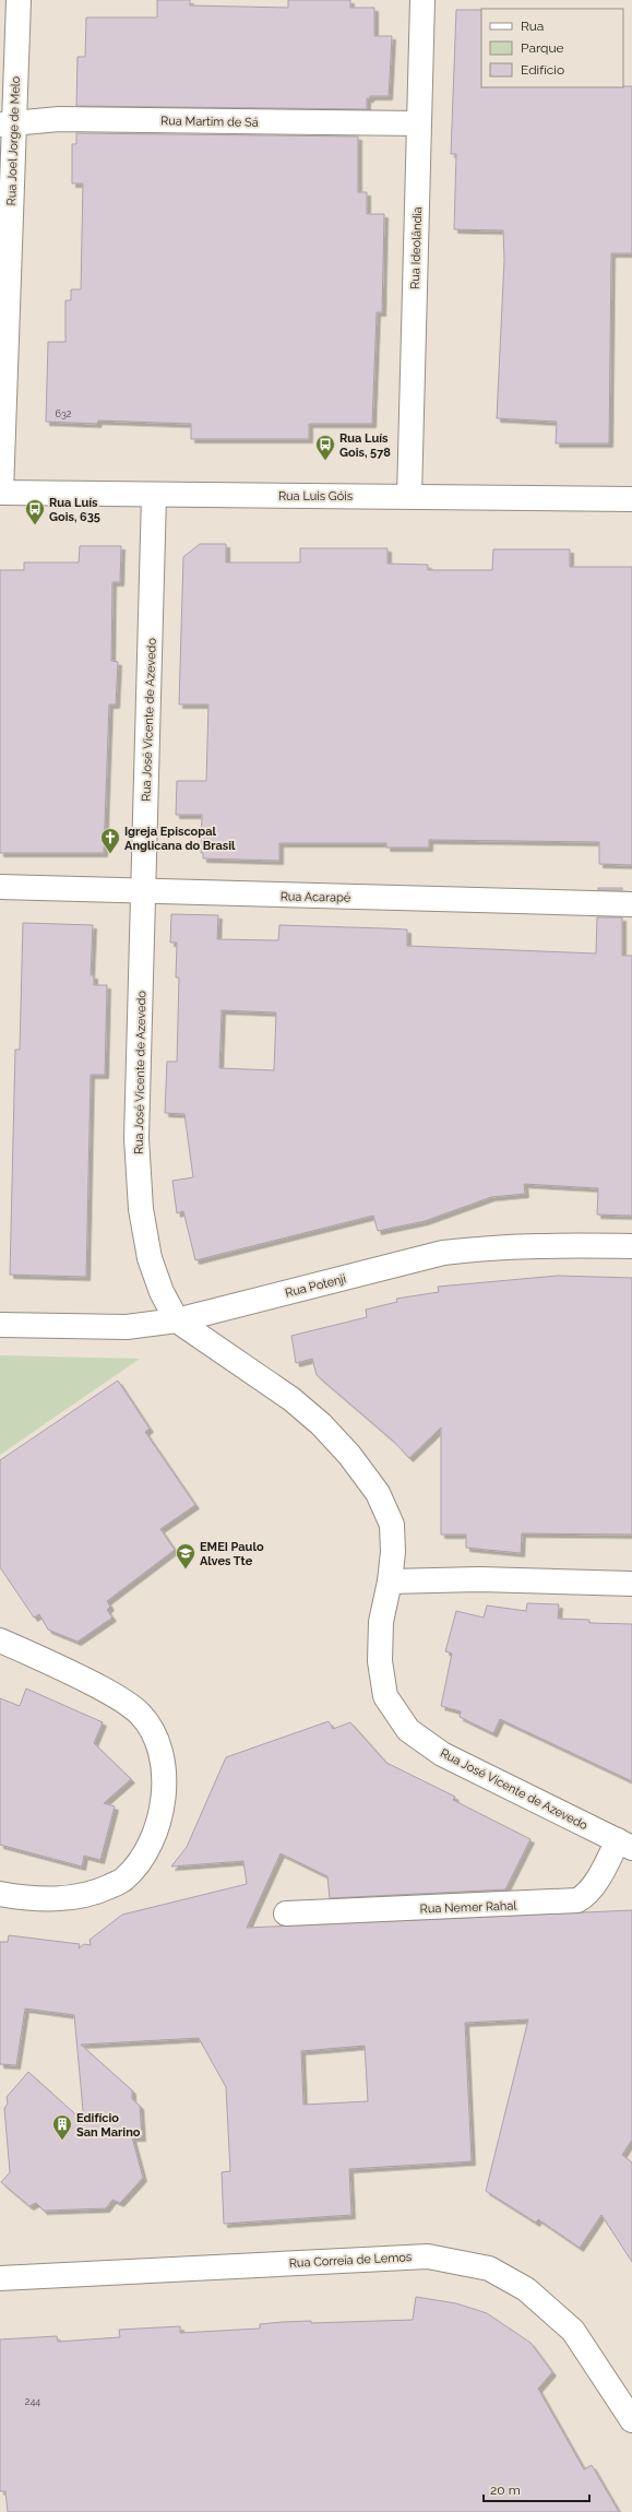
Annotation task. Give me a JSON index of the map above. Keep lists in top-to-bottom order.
{
  "streets": {
    "street": [
      "Rua Martim de Sá",
      "Rua Joel Jorge de Melo",
      "Rua Ideolândia",
      "Rua Luis Góis",
      "Rua José Vicente de Azevedo",
      "Rua Acarapé",
      "Rua Potenji",
      "Rua Nemer Rahal",
      "Rua Correia de Lemos"
    ]
  },
  "crossings": [
    ["Rua Martim de Sá", "Rua Joel Jorge de Melo"],
    ["Rua Martim de Sá", "Rua Ideolândia"],
    ["Rua Joel Jorge de Melo", "Rua Luis Góis"],
    ["Rua Ideolândia", "Rua Luis Góis"],
    ["Rua Luis Góis", "Rua José Vicente de Azevedo"],
    ["Rua José Vicente de Azevedo", "Rua Acarapé"],
    ["Rua José Vicente de Azevedo", "Rua Potenji"],
    ["Rua José Vicente de Azevedo", "Rua Nemer Rahal"]
  ],
  "places": {
    "bus stop": ["Rua Luís Gois, 578", "Rua Luís Gois, 635"],
    "church": ["Igreja Episcopal Anglicana do Brasil"],
    "school or university": ["EMEI Paulo Alves Tte"],
    "building": ["Edifício San Marino"]
  },
  "house_numbers": ["632", "244"],
  "legend": ["Rua", "Parque", "Edifício"],
  "scale_bar": "20 m"
}
